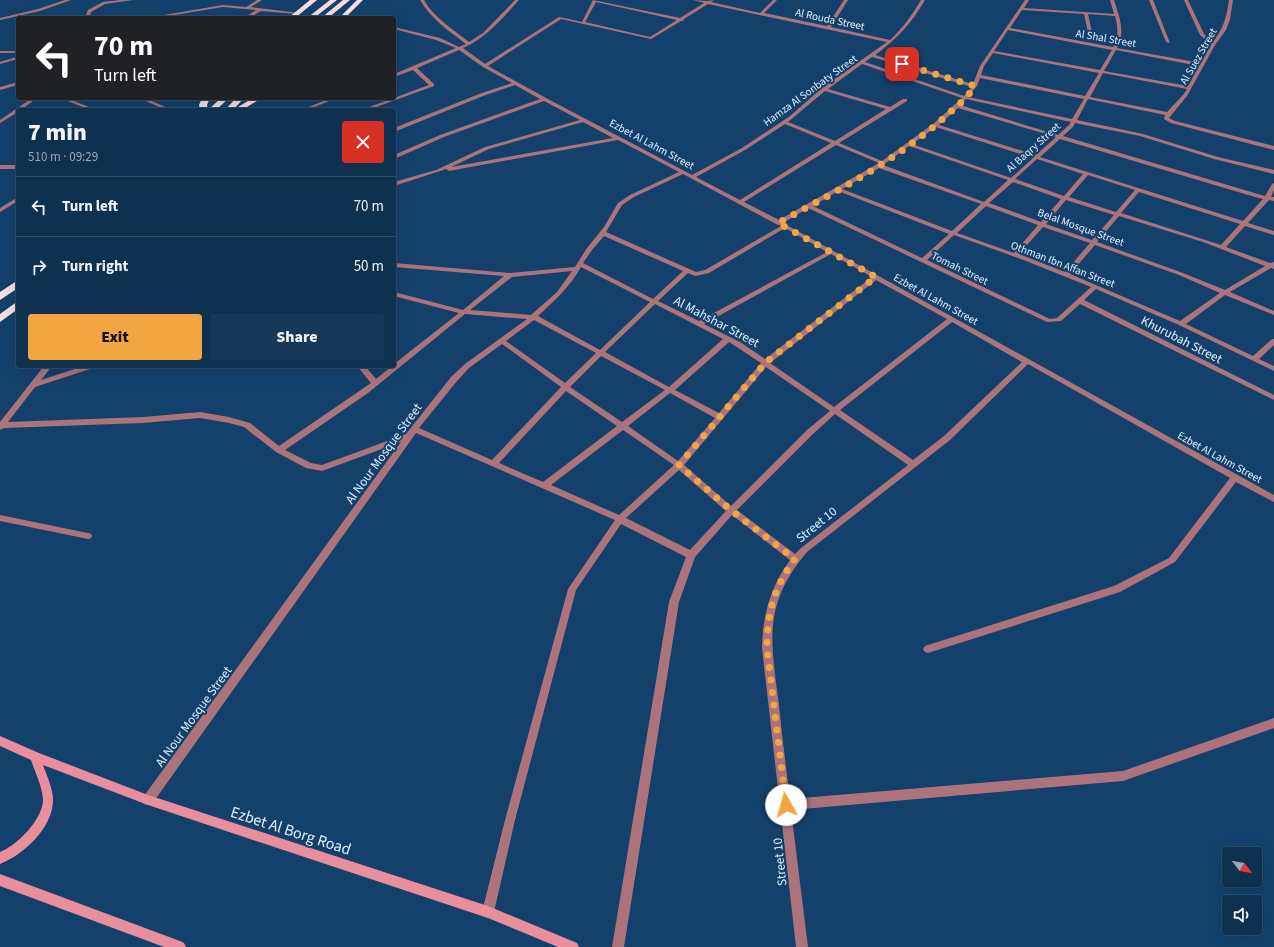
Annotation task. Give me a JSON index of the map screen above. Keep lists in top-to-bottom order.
{
  "streets": {
    "street": [
      "Al Rouda Street",
      "Al Shal Street",
      "Al Suez Street",
      "Hamza Al Sonbaty Street",
      "Ezbet Al Lahm Street",
      "Al Baqry Street",
      "Belal Mosque Street",
      "Othman Ibn Affan Street",
      "Tomah Street",
      "Al Mahshar Street",
      "Khurubah Street",
      "Al Nour Mosque Street",
      "Street 10",
      "Ezbet Al Borg Road"
    ]
  },
  "crossings": [
    ["Al Rouda Street", "Hamza Al Sonbaty Street"],
    ["Al Shal Street", "Al Suez Street"],
    ["Al Shal Street", "Al Baqry Street"],
    ["Hamza Al Sonbaty Street", "Ezbet Al Lahm Street"],
    ["Hamza Al Sonbaty Street", "Belal Mosque Street"],
    ["Ezbet Al Lahm Street", "Al Nour Mosque Street"],
    ["Ezbet Al Lahm Street", "Street 10"],
    ["Al Baqry Street", "Belal Mosque Street"],
    ["Al Baqry Street", "Othman Ibn Affan Street"],
    ["Al Baqry Street", "Tomah Street"],
    ["Othman Ibn Affan Street", "Tomah Street"],
    ["Tomah Street", "Khurubah Street"],
    ["Al Mahshar Street", "Al Nour Mosque Street"],
    ["Al Mahshar Street", "Street 10"],
    ["Al Nour Mosque Street", "Ezbet Al Borg Road"]
  ],
  "north": "bottom right",
  "page": {
    "turn": ["70 m", "Turn left"],
    "heading": ["7 min", "510 m · 09:29"],
    "list": [
      {
        "name": "Turn left",
        "value": "70 m"
      },
      {
        "name": "Turn right",
        "value": "50 m"
      }
    ],
    "buttons": ["Exit", "Share"]
  }
}
